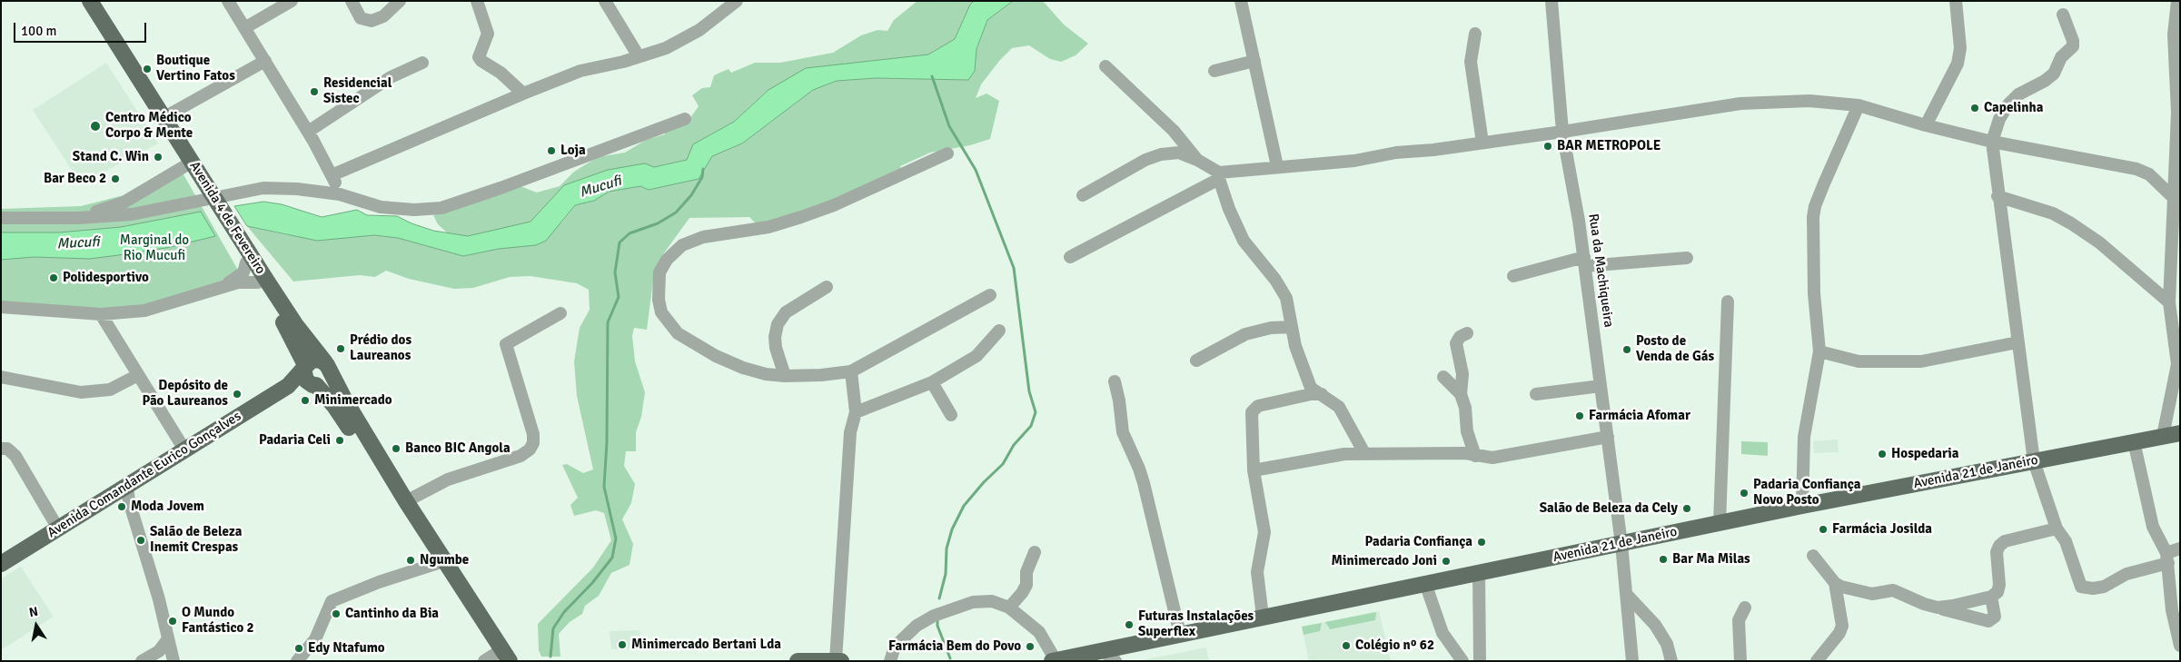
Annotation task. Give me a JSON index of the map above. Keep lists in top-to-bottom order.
{
  "streets": {
    "main road": ["Avenida 4 de Fevereiro", "Avenida 21 de Janeiro", "Avenida Comandante Eurico Gonçalves"],
    "street": ["Rua da Machiqueira"]
  },
  "crossings": [
    ["Avenida 4 de Fevereiro", "Avenida Comandante Eurico Gonçalves"],
    ["Rua da Machiqueira", "Avenida 21 de Janeiro"]
  ],
  "water": ["Mucufi"],
  "parks": ["Marginal do Rio Mucufi"],
  "places": [
    "Boutique Vertino Fatos",
    "Residencial Sistec",
    "Capelinha",
    "Centro Médico Corpo & Mente",
    "BAR METROPOLE",
    "Loja",
    "Stand C. Win",
    "Bar Beco 2",
    "Polidesportivo",
    "Prédio dos Laureanos",
    "Posto de Venda de Gás",
    "Depósito de Pão Laureanos",
    "Minimercado",
    "Farmácia Afomar",
    "Padaria Celi",
    "Banco BIC Angola",
    "Hospedaria",
    "Padaria Confiança Novo Posto",
    "Moda Jovem",
    "Salão de Beleza da Cely",
    "Farmácia Josilda",
    "Salão de Beleza Inemit Crespas",
    "Padaria Confiança",
    "Bar Ma Milas",
    "Ngumbe",
    "Minimercado Joni",
    "Cantinho da Bia",
    "O Mundo Fantástico 2",
    "Futuras Instalações Superflex",
    "Minimercado Bertani Lda",
    "Colégio nº 62",
    "Farmácia Bem do Povo",
    "Edy Ntafumo"
  ],
  "scale_bar": "100 m",
  "north": "top"
}
